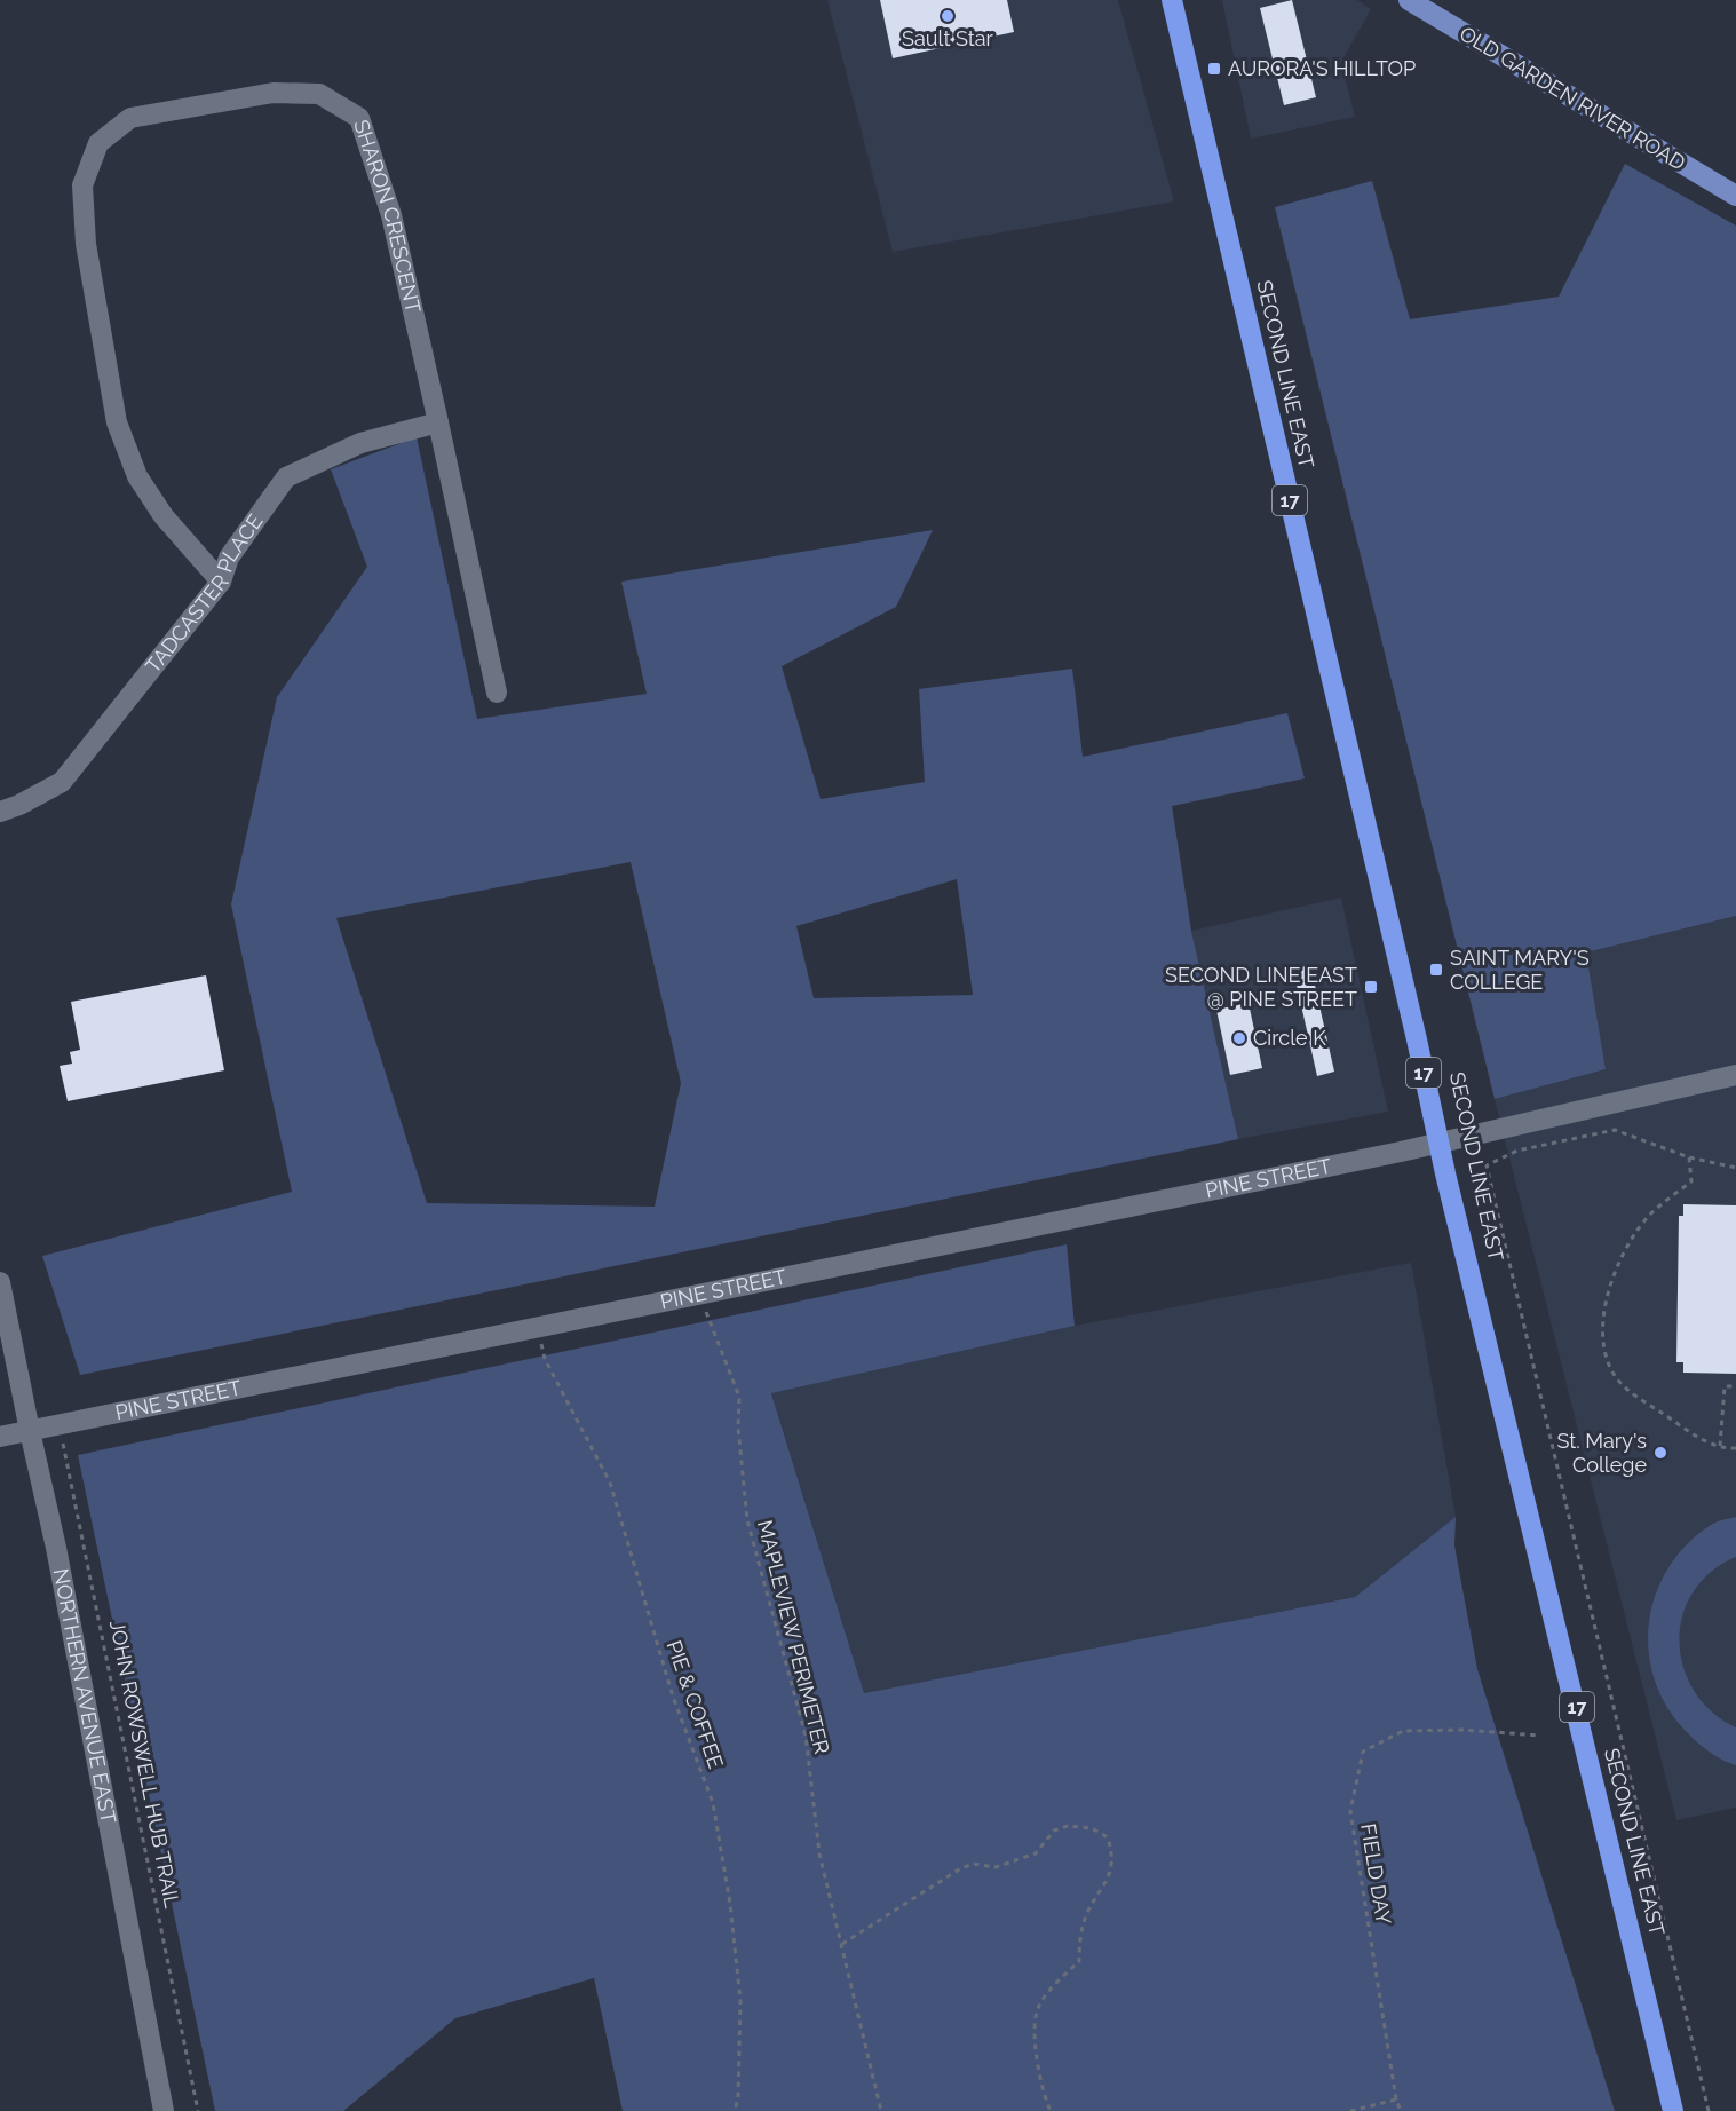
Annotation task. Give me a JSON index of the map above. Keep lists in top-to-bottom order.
{
  "streets": {
    "highway": ["SECOND LINE EAST", "17"],
    "main road": ["OLD GARDEN RIVER ROAD"],
    "street": [
      "SHARON CRESCENT",
      "TADCASTER PLACE",
      "PINE STREET",
      "NORTHERN AVENUE EAST"
    ],
    "path": [
      "MAPLEVIEW PERIMETER",
      "PIE & COFFEE",
      "JOHN ROWSWELL HUB TRAIL",
      "FIELD DAY"
    ]
  },
  "crossings": [
    ["SHARON CRESCENT", "TADCASTER PLACE"],
    ["SECOND LINE EAST", "PINE STREET"],
    ["PINE STREET", "MAPLEVIEW PERIMETER"],
    ["PINE STREET", "NORTHERN AVENUE EAST"],
    ["PINE STREET", "PIE & COFFEE"],
    ["PINE STREET", "JOHN ROWSWELL HUB TRAIL"]
  ],
  "places": {
    "other": ["Sault Star", "Circle K", "St. Mary's College"],
    "transit": ["AURORA'S HILLTOP", "SAINT MARY'S COLLEGE", "SECOND LINE EAST @ PINE STREET"]
  }
}
